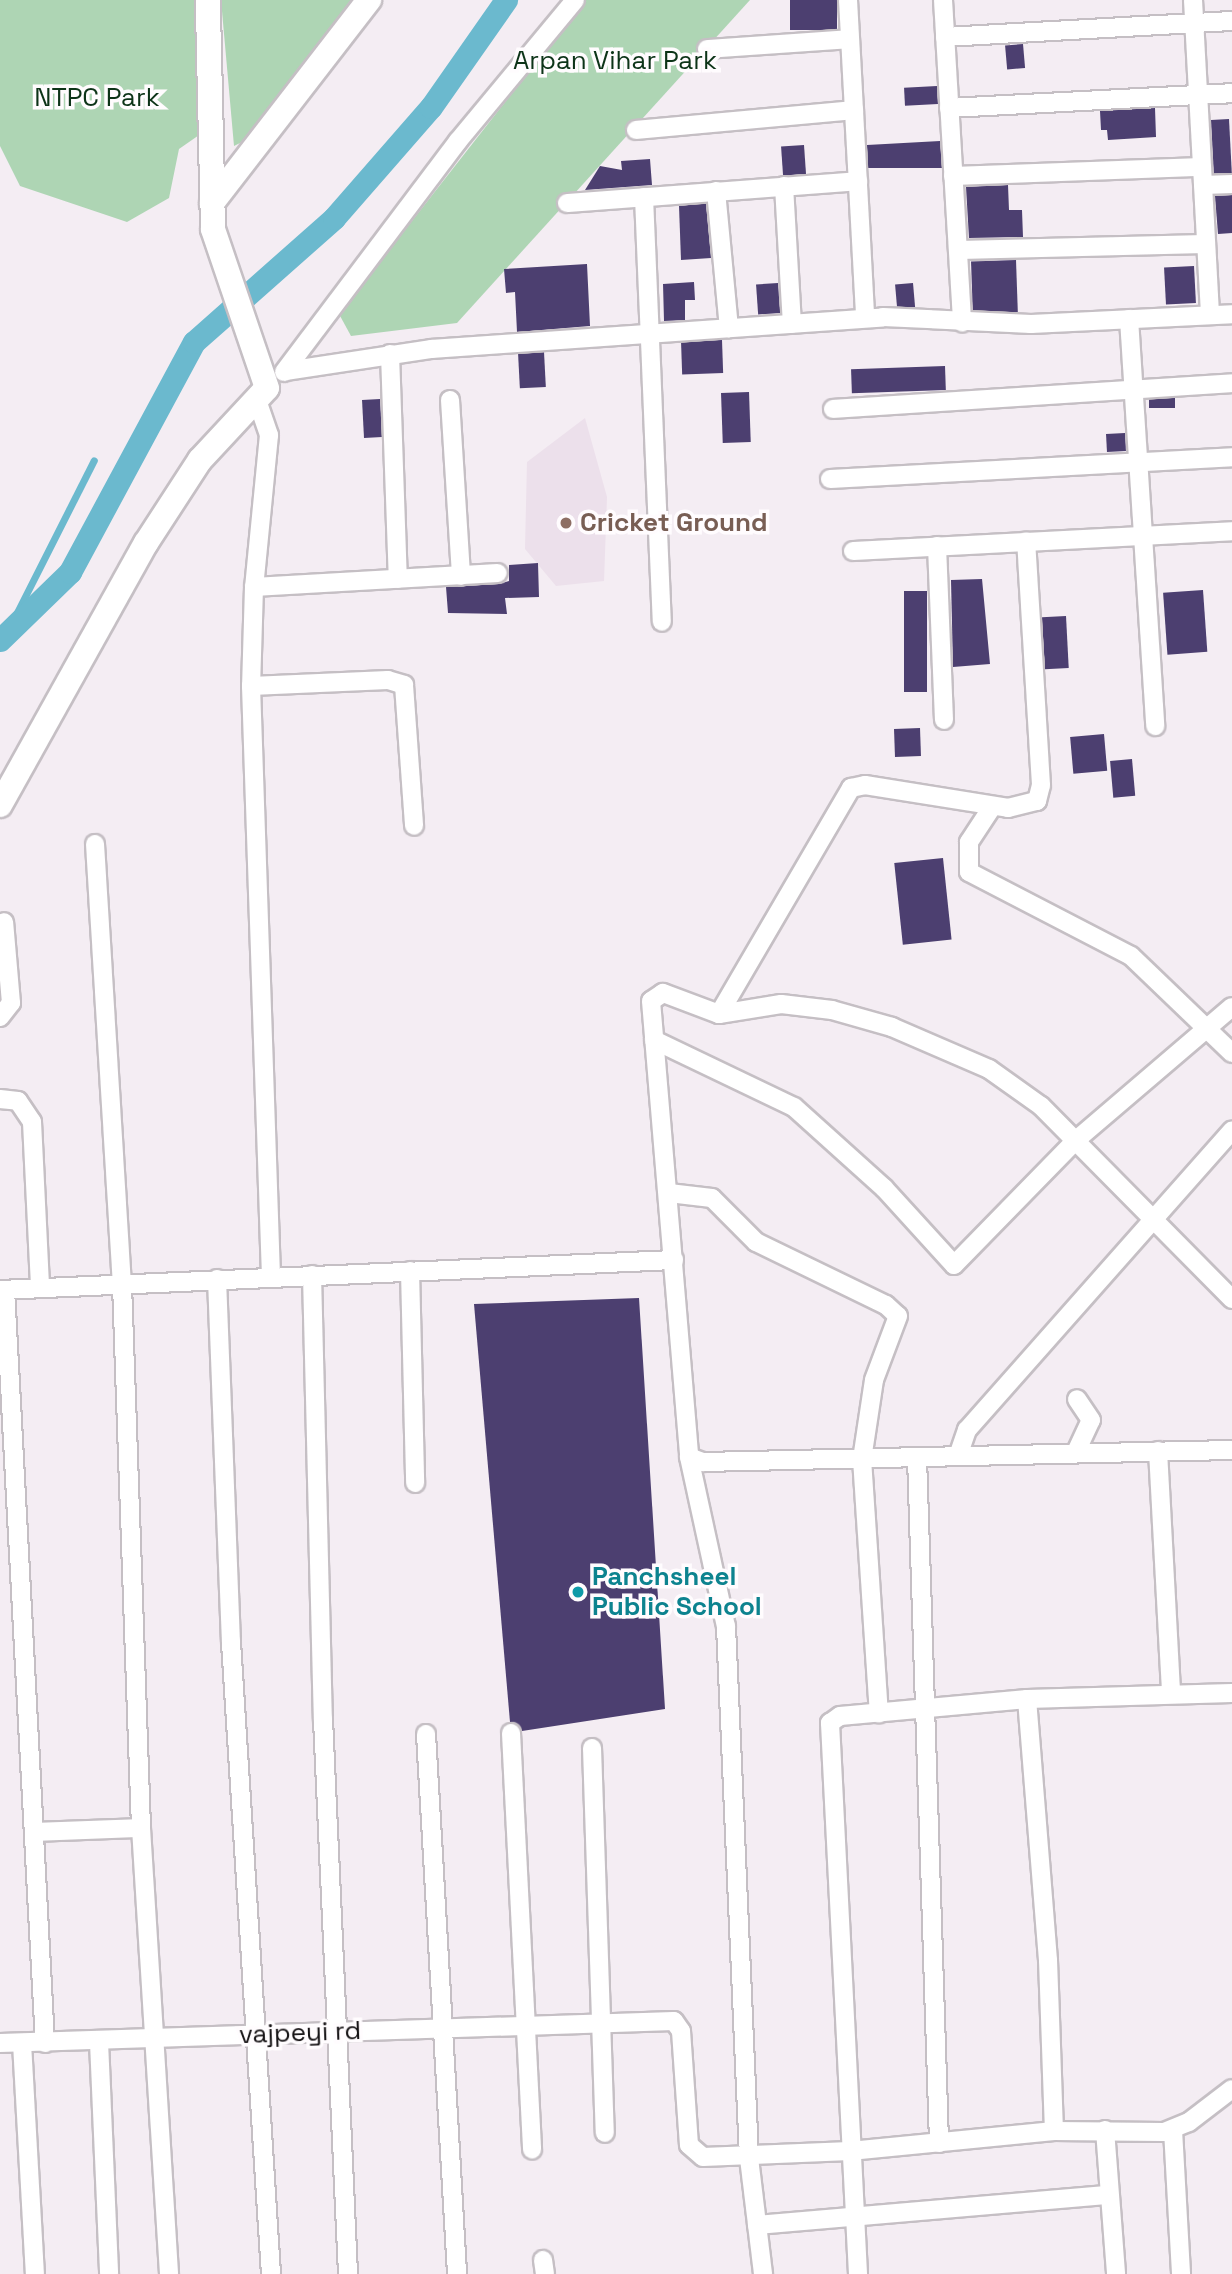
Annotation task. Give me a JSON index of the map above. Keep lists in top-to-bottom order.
{
  "streets": {
    "street": ["vajpeyi rd"]
  },
  "parks": ["Arpan Vihar Park", "NTPC Park"],
  "places": ["Cricket Ground", "Panchsheel Public School"]
}
